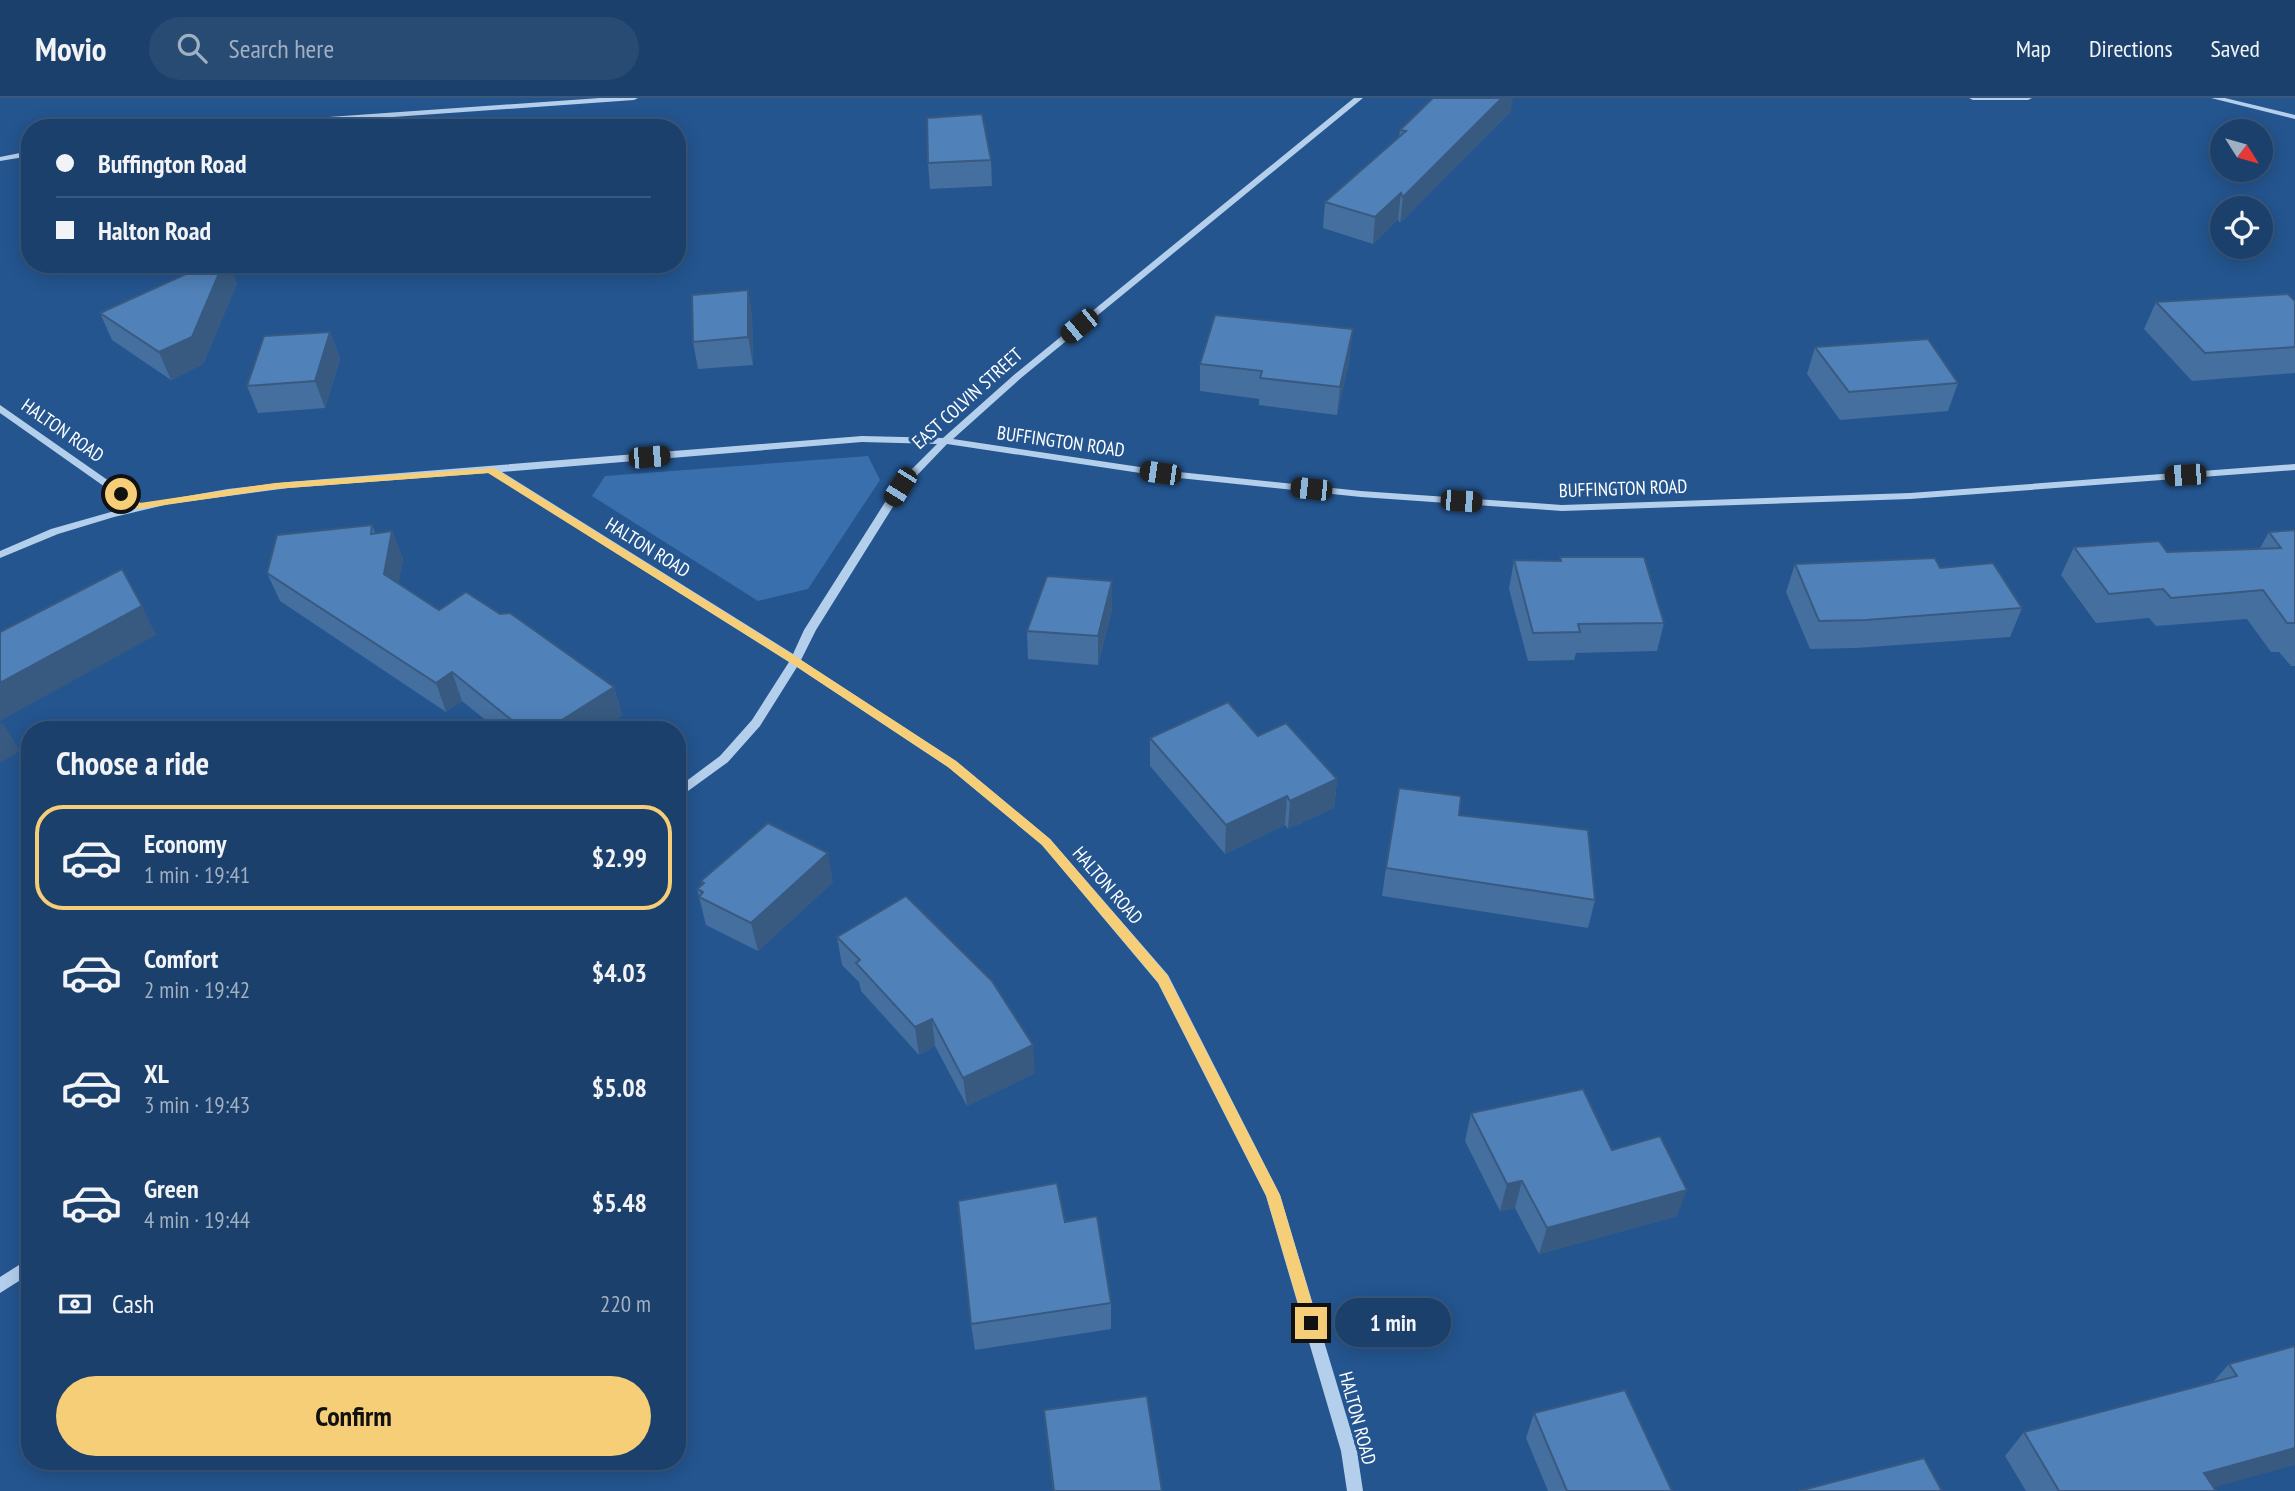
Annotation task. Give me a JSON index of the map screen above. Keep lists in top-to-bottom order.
{
  "streets": {
    "street": ["EAST COLVIN STREET", "HALTON ROAD", "BUFFINGTON ROAD"]
  },
  "crossings": [
    ["EAST COLVIN STREET", "HALTON ROAD"],
    ["EAST COLVIN STREET", "BUFFINGTON ROAD"],
    ["HALTON ROAD", "BUFFINGTON ROAD"]
  ],
  "north": "bottom right",
  "page": {
    "header": "Movio",
    "search": "Search here",
    "nav": ["Map", "Directions", "Saved"],
    "banner": ["Buffington Road", "Halton Road"],
    "heading": "Choose a ride",
    "list": [
      {
        "name": "Economy",
        "note": "1 min · 19:41",
        "value": "$2.99"
      },
      {
        "name": "Comfort",
        "note": "2 min · 19:42",
        "value": "$4.03"
      },
      {
        "name": "XL",
        "note": "3 min · 19:43",
        "value": "$5.08"
      },
      {
        "name": "Green",
        "note": "4 min · 19:44",
        "value": "$5.48"
      }
    ],
    "pay": ["Cash", "220 m"],
    "bubble": "1 min",
    "buttons": "Confirm"
  }
}
